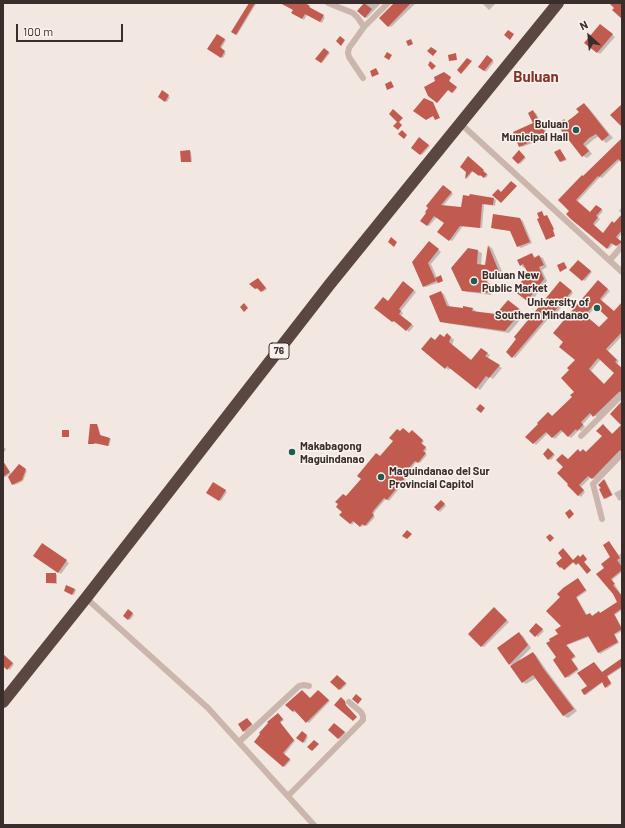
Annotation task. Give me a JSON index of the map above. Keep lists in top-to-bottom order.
{
  "streets": {
    "highway": ["76"]
  },
  "districts": ["Buluan"],
  "places": [
    "Buluan Municipal Hall",
    "Buluan New Public Market",
    "University of Southern Mindanao",
    "Makabagong Maguindanao",
    "Maguindanao del Sur Provincial Capitol"
  ],
  "scale_bar": "100 m",
  "north": "top left"
}
